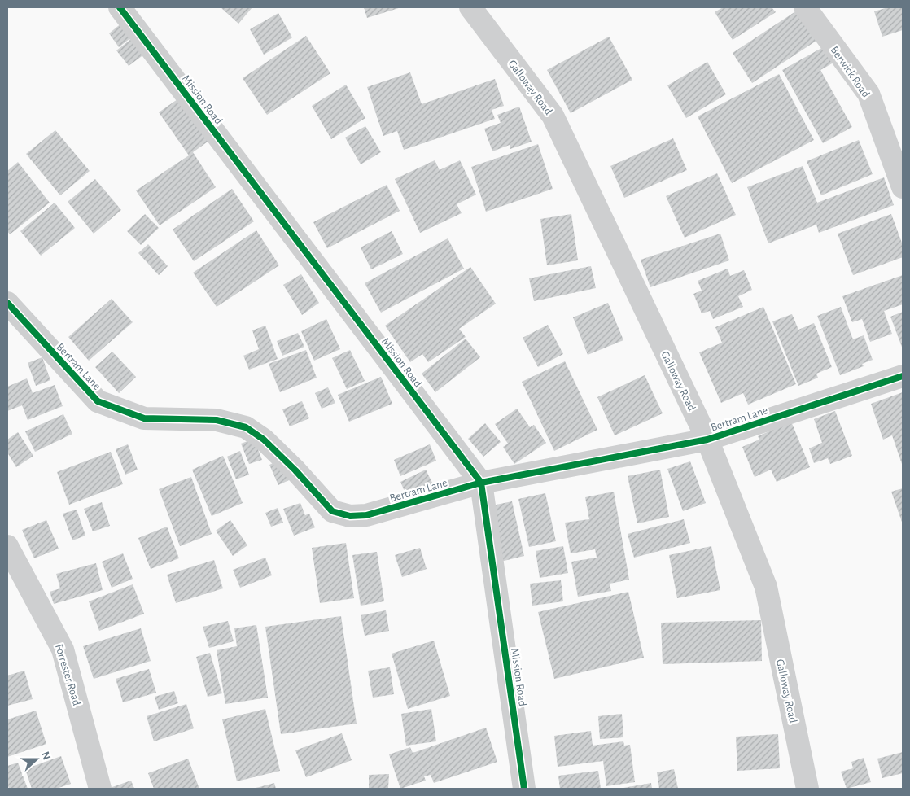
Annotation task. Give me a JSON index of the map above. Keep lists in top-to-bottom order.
{
  "streets": {
    "street": [
      "Berwick Road",
      "Galloway Road",
      "Mission Road",
      "Bertram Lane",
      "Forrester Road"
    ]
  },
  "crossings": [
    ["Galloway Road", "Bertram Lane"],
    ["Mission Road", "Bertram Lane"]
  ],
  "north": "right"
}
